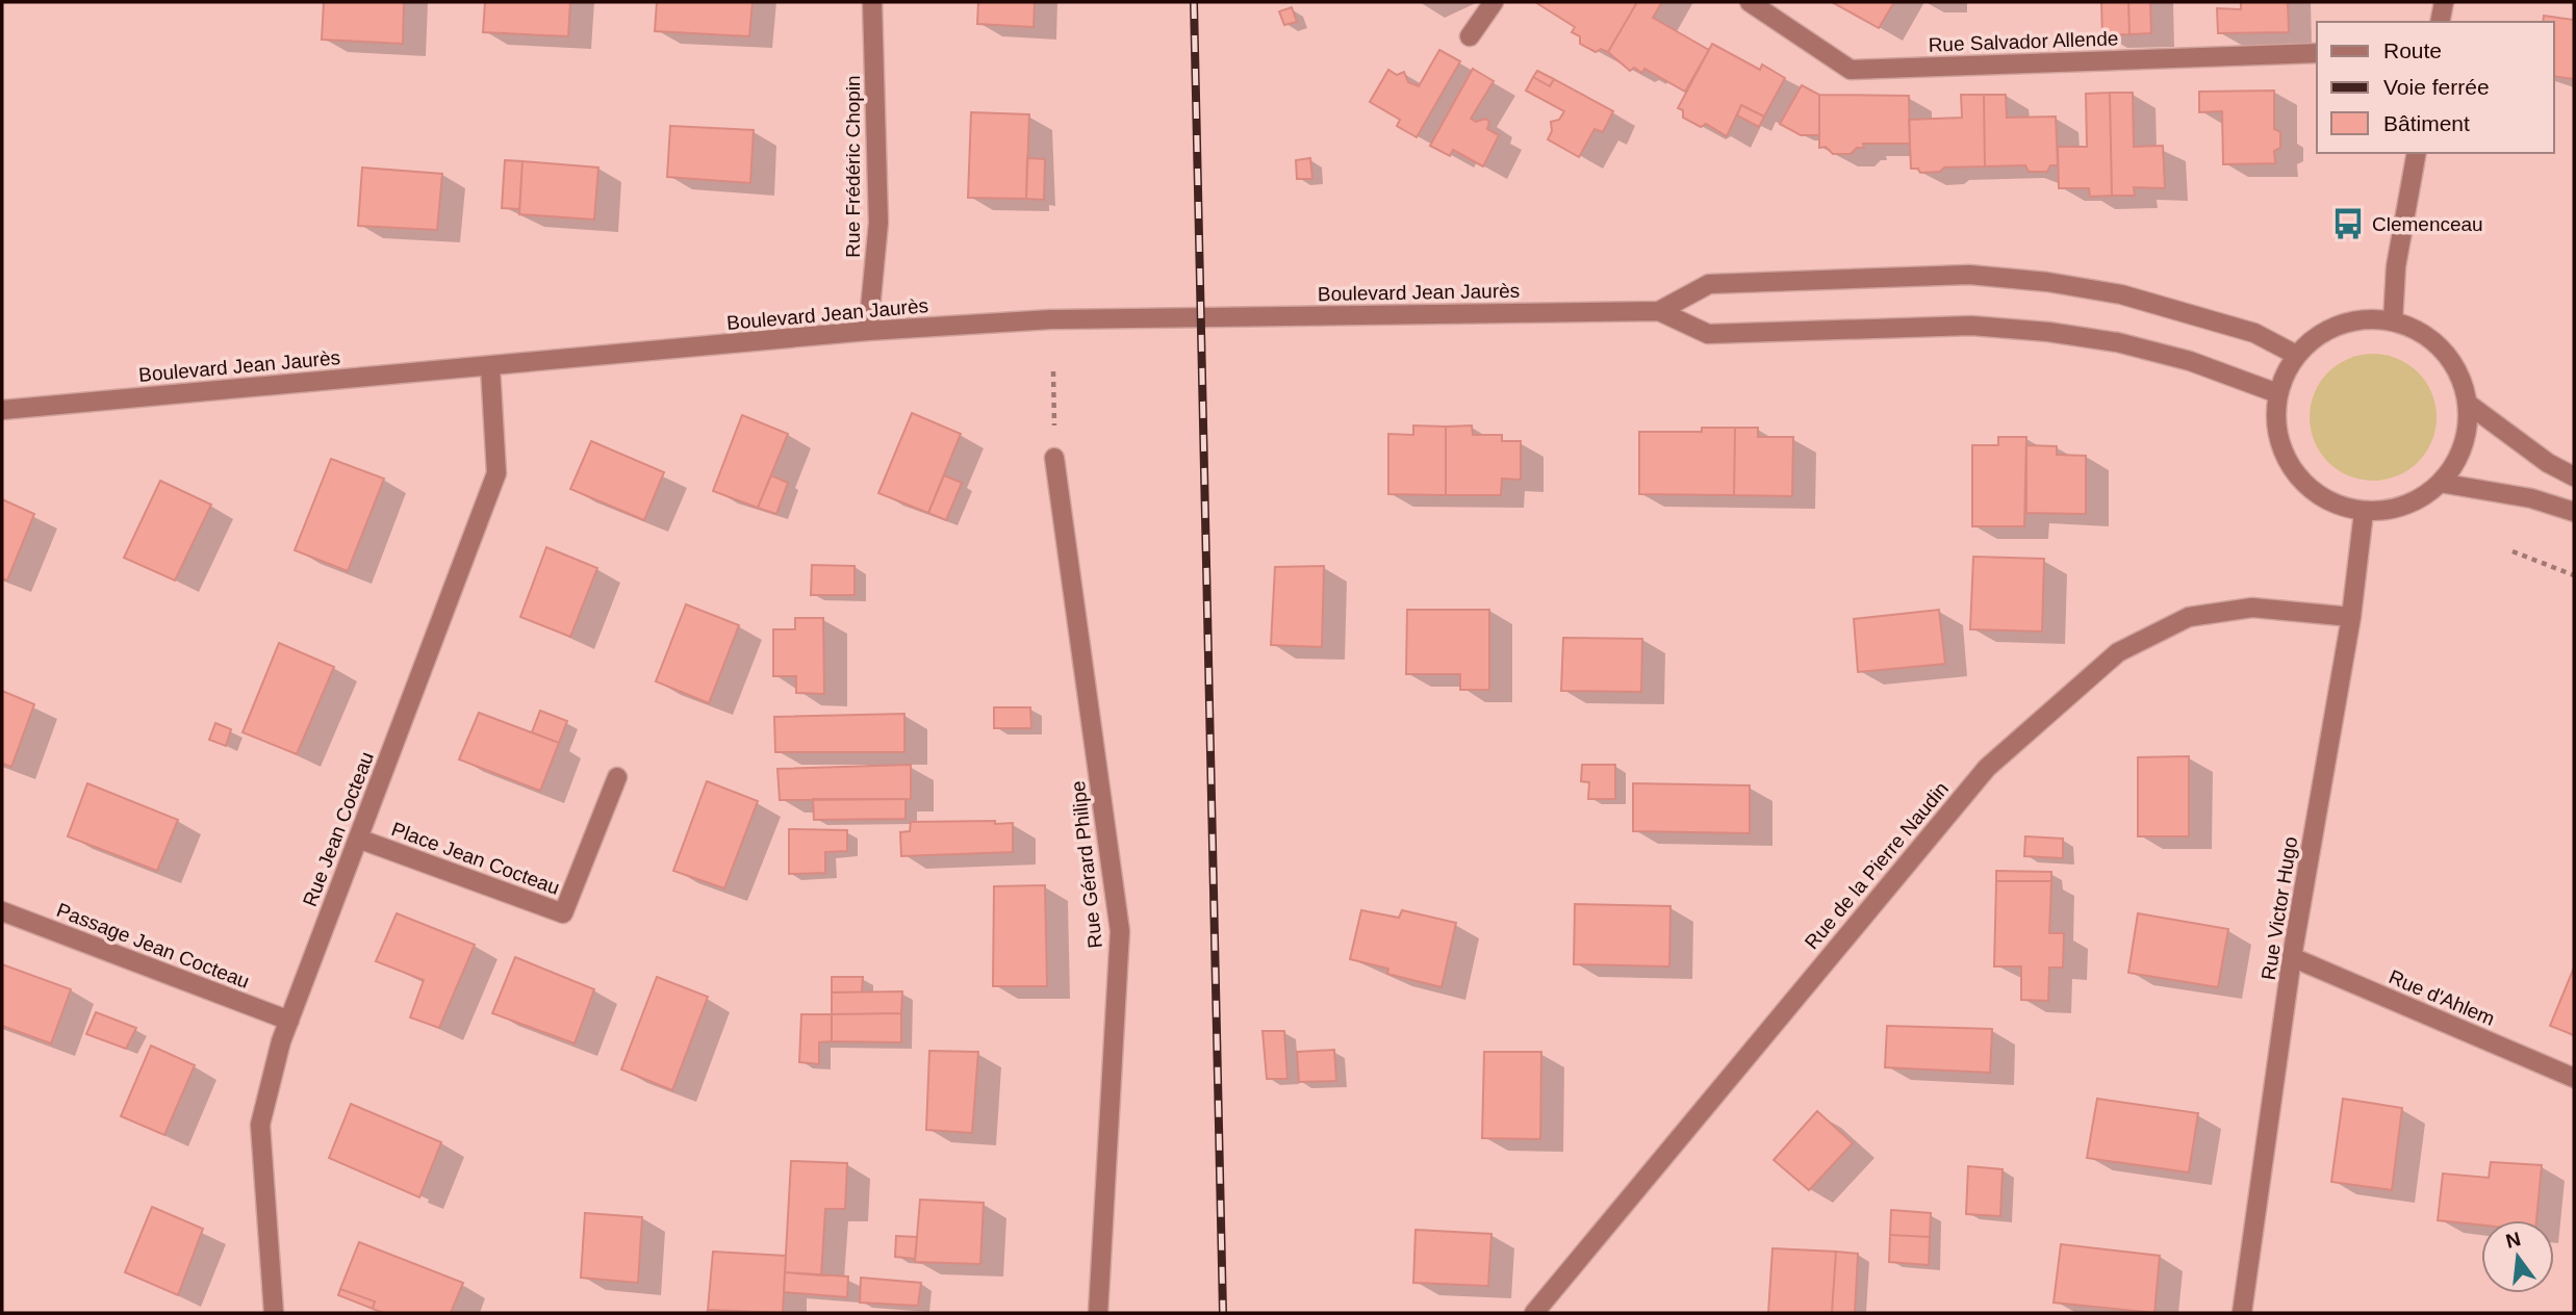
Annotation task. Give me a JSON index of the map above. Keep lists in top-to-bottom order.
{
  "streets": {
    "street": [
      "Rue Salvador Allende",
      "Rue Frédéric Chopin",
      "Boulevard Jean Jaurès",
      "Rue Jean Cocteau",
      "Place Jean Cocteau",
      "Rue Gérard Philipe",
      "Rue de la Pierre Naudin",
      "Rue Victor Hugo",
      "Passage Jean Cocteau",
      "Rue d'Ahlem"
    ]
  },
  "crossings": [
    ["Rue Frédéric Chopin", "Boulevard Jean Jaurès"],
    ["Boulevard Jean Jaurès", "Rue Jean Cocteau"],
    ["Boulevard Jean Jaurès", "Rue Victor Hugo"],
    ["Rue Jean Cocteau", "Place Jean Cocteau"],
    ["Rue Jean Cocteau", "Passage Jean Cocteau"],
    ["Rue de la Pierre Naudin", "Rue Victor Hugo"],
    ["Rue Victor Hugo", "Rue d'Ahlem"]
  ],
  "places": {
    "bus stop": ["Clemenceau"]
  },
  "legend": ["Route", "Voie ferrée", "Bâtiment"],
  "north": "top"
}
